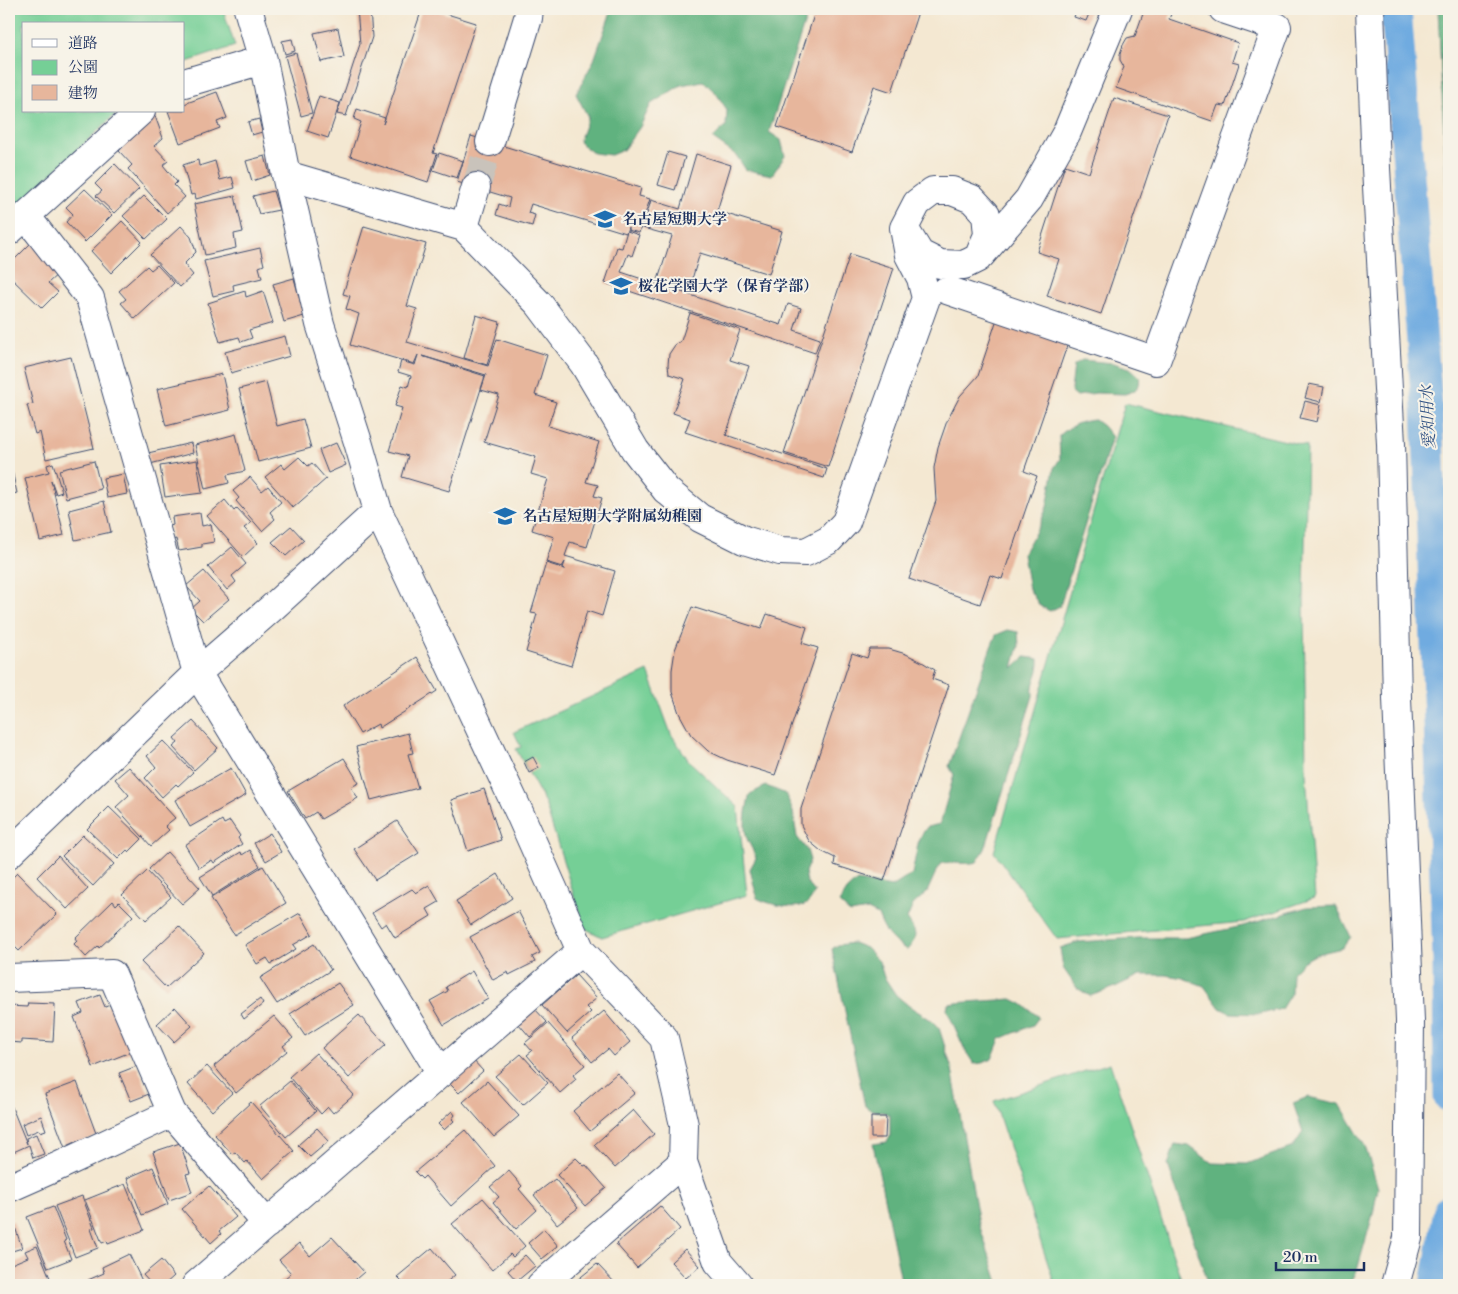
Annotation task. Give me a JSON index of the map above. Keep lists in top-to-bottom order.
{
  "water": ["愛知用水"],
  "places": {
    "school or university": ["名古屋短期大学", "桜花学園大学（保育学部）", "名古屋短期大学附属幼稚園"]
  },
  "legend": ["道路", "公園", "建物"],
  "scale_bar": "20 m"
}
